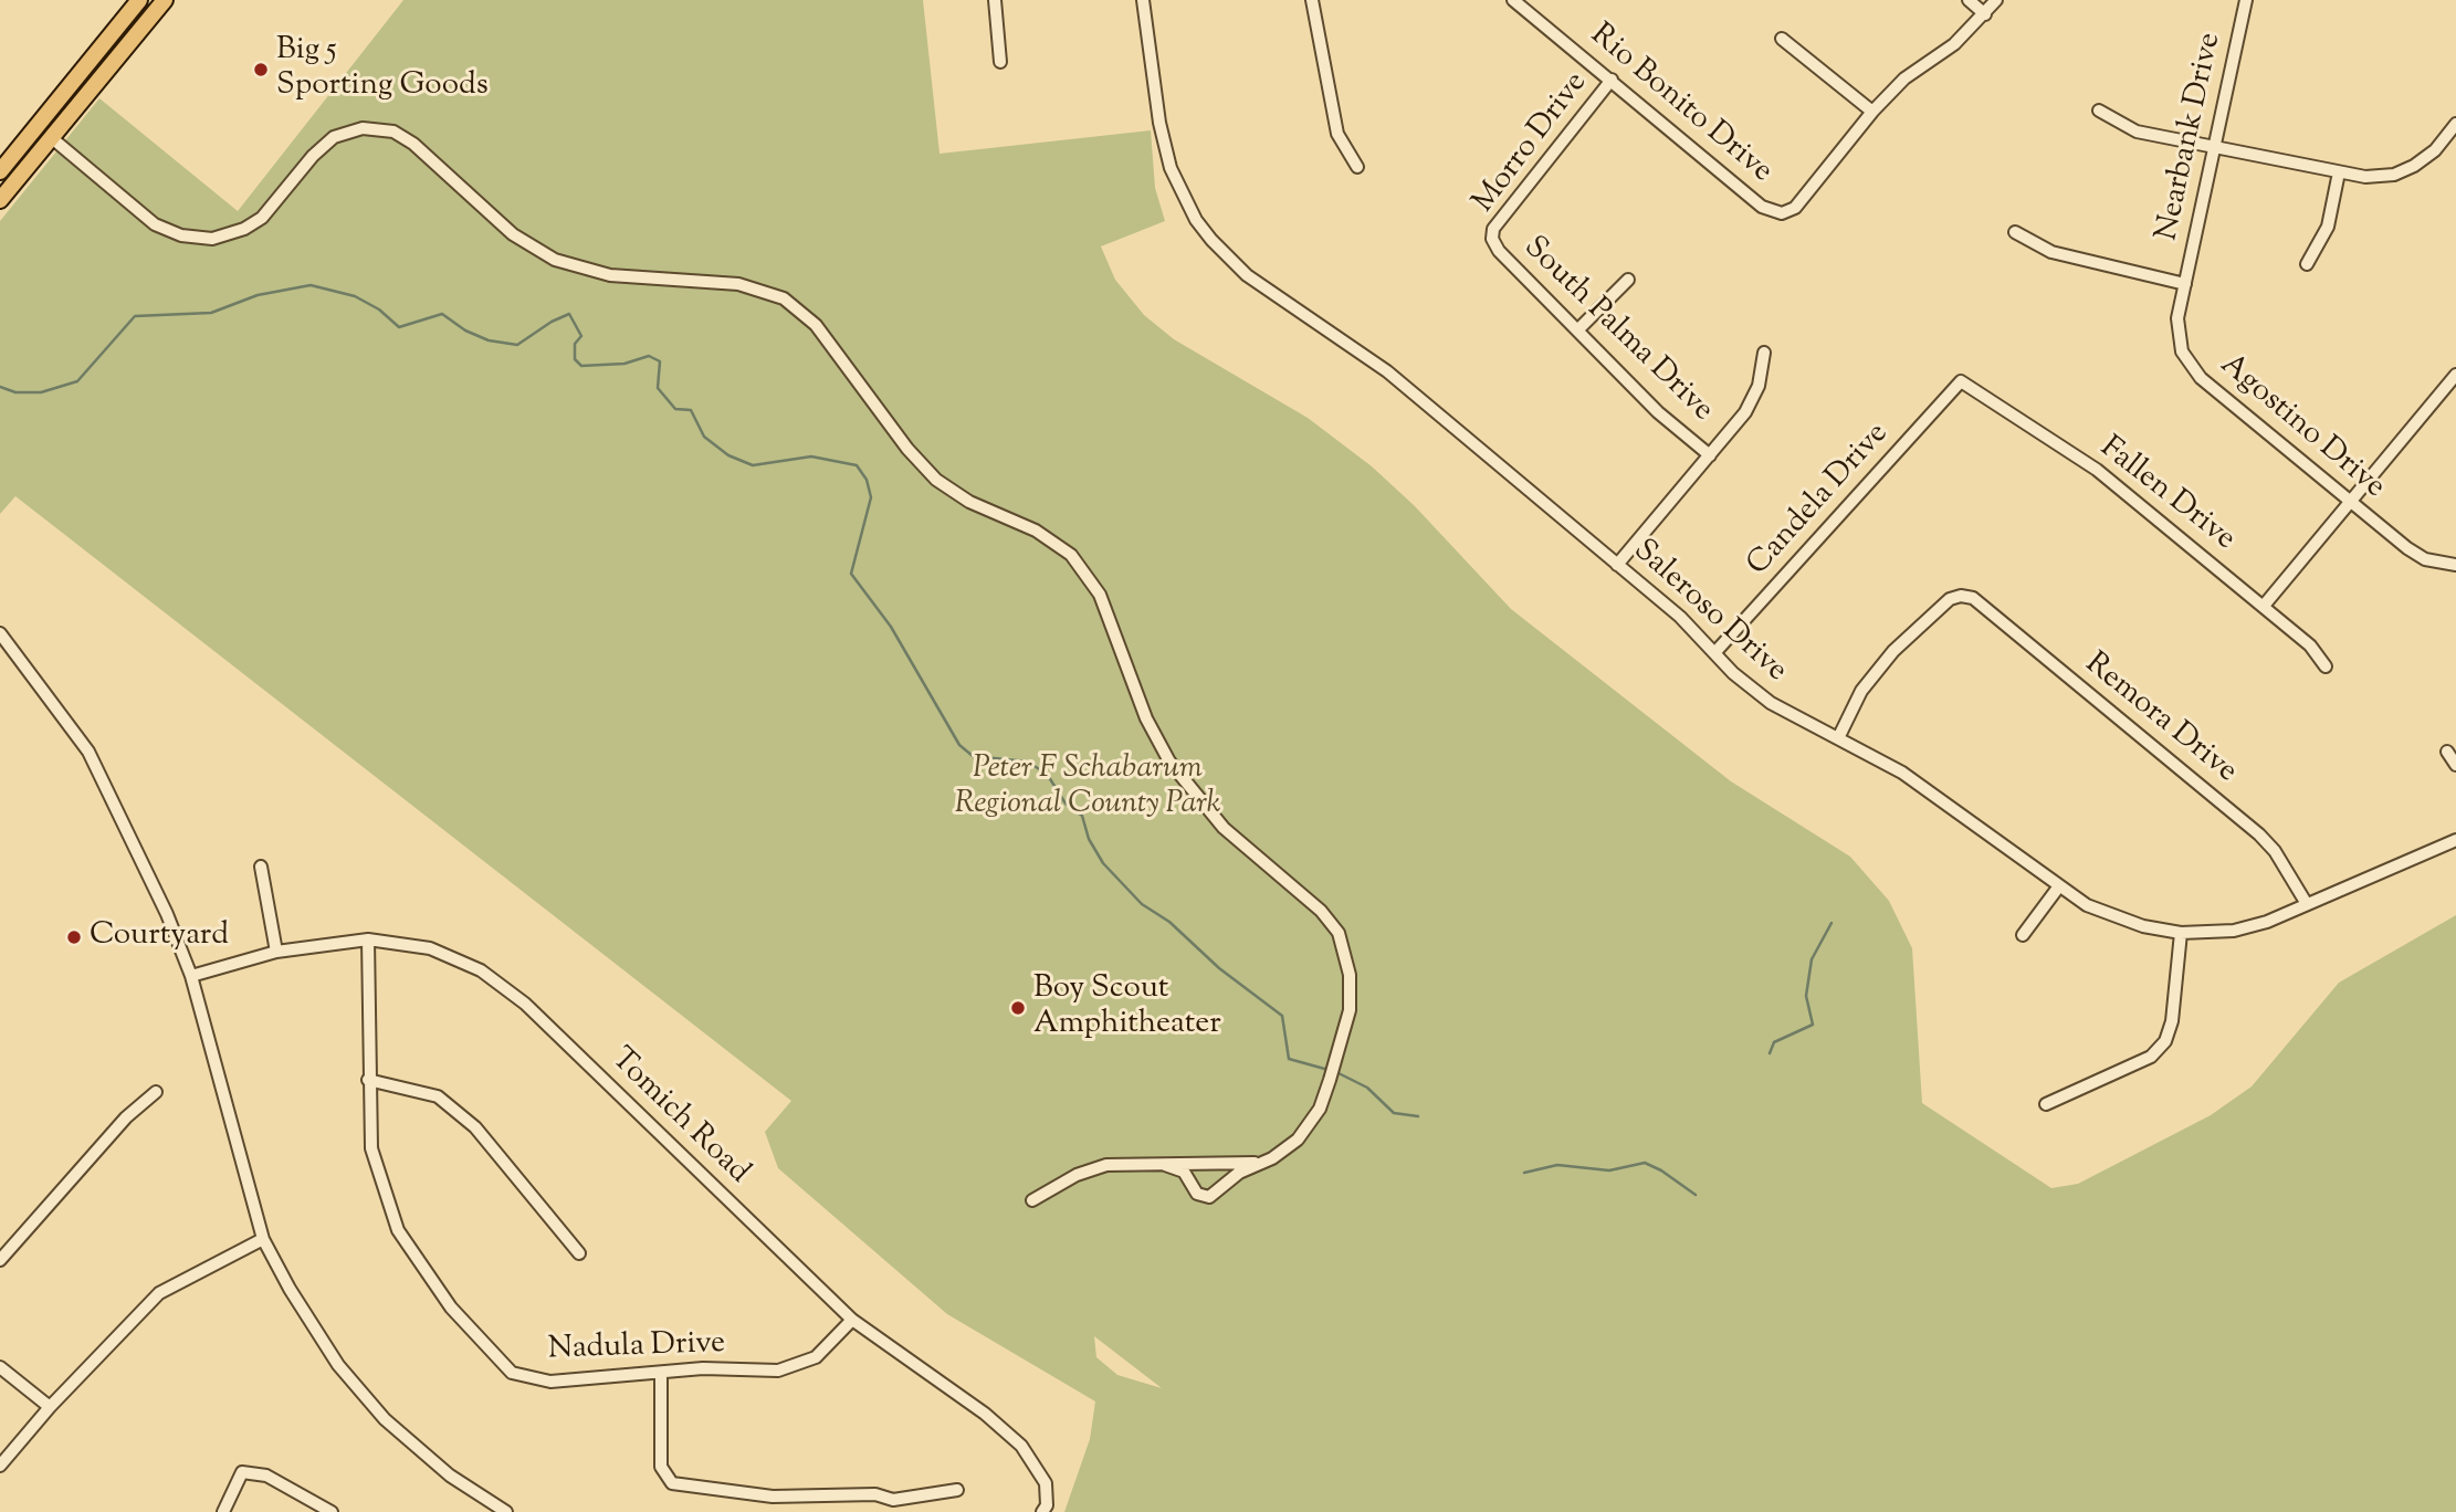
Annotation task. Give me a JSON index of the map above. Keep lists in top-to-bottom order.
{
  "streets": {
    "street": [
      "Rio Bonito Drive",
      "Nearbank Drive",
      "Morro Drive",
      "South Palma Drive",
      "Agostino Drive",
      "Fallen Drive",
      "Candela Drive",
      "Saleroso Drive",
      "Remora Drive",
      "Tomich Road",
      "Nadula Drive"
    ]
  },
  "crossings": [
    ["Rio Bonito Drive", "Morro Drive"],
    ["Nearbank Drive", "Agostino Drive"],
    ["Morro Drive", "South Palma Drive"],
    ["Fallen Drive", "Candela Drive"],
    ["Candela Drive", "Saleroso Drive"],
    ["Saleroso Drive", "Remora Drive"],
    ["Tomich Road", "Nadula Drive"]
  ],
  "parks": ["Peter F Schabarum Regional County Park"],
  "places": ["Big 5 Sporting Goods", "Courtyard", "Boy Scout Amphitheater"]
}
